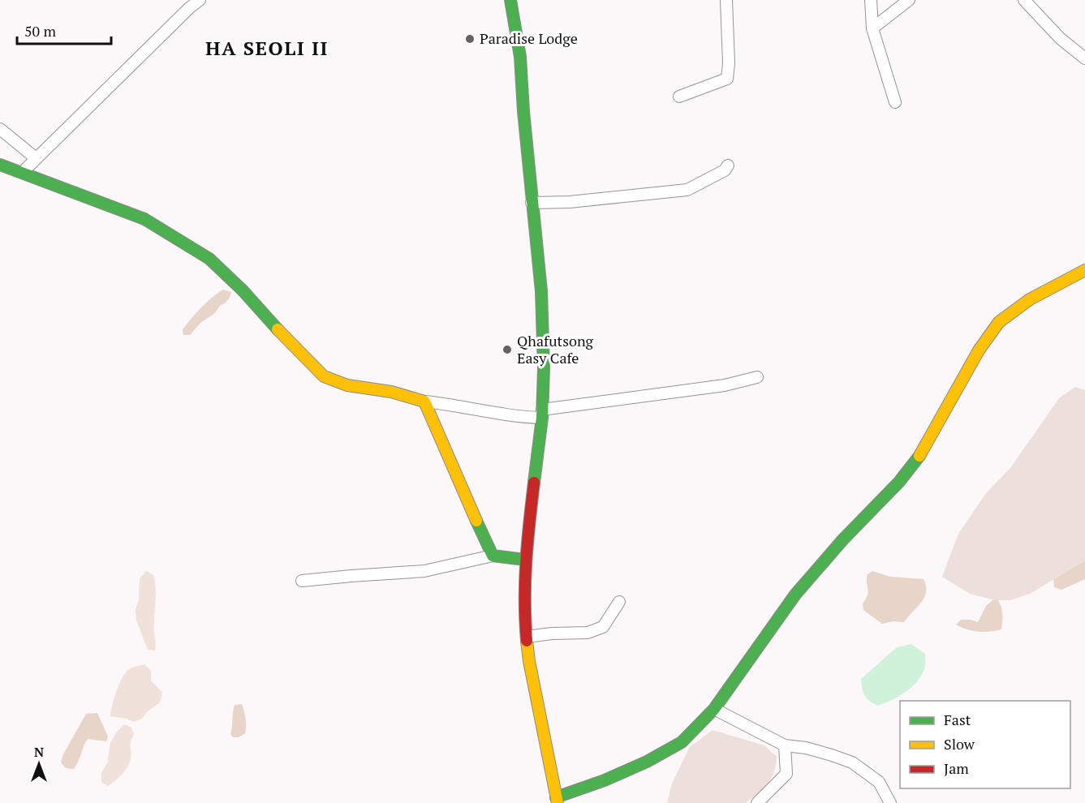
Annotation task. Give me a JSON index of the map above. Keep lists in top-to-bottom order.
{
  "districts": ["HA SEOLI II"],
  "places": ["Paradise Lodge", "Qhafutsong Easy Cafe"],
  "legend": ["Fast", "Slow", "Jam"],
  "scale_bar": "50 m",
  "north": "top"
}
